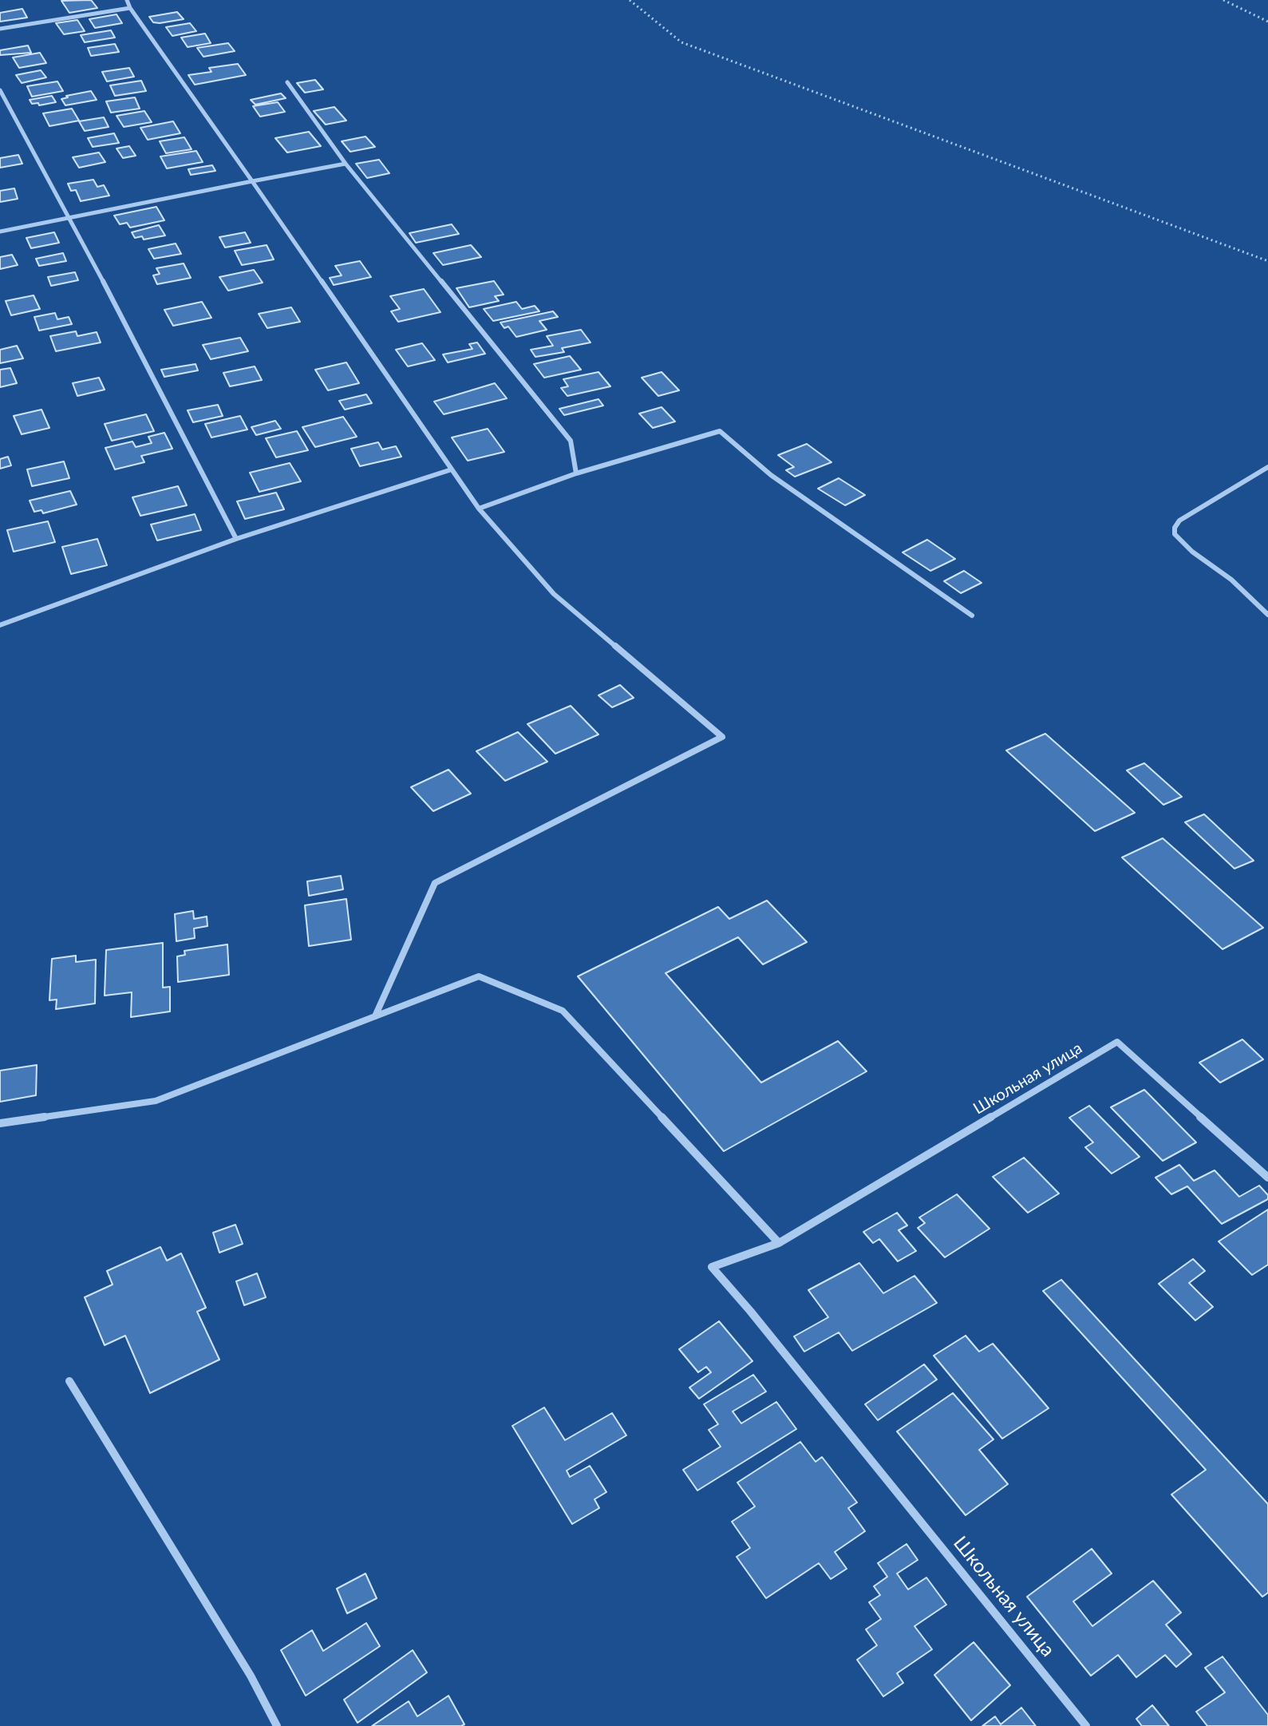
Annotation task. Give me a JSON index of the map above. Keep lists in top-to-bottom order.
{
  "streets": {
    "street": ["Школьная улица"]
  }
}
